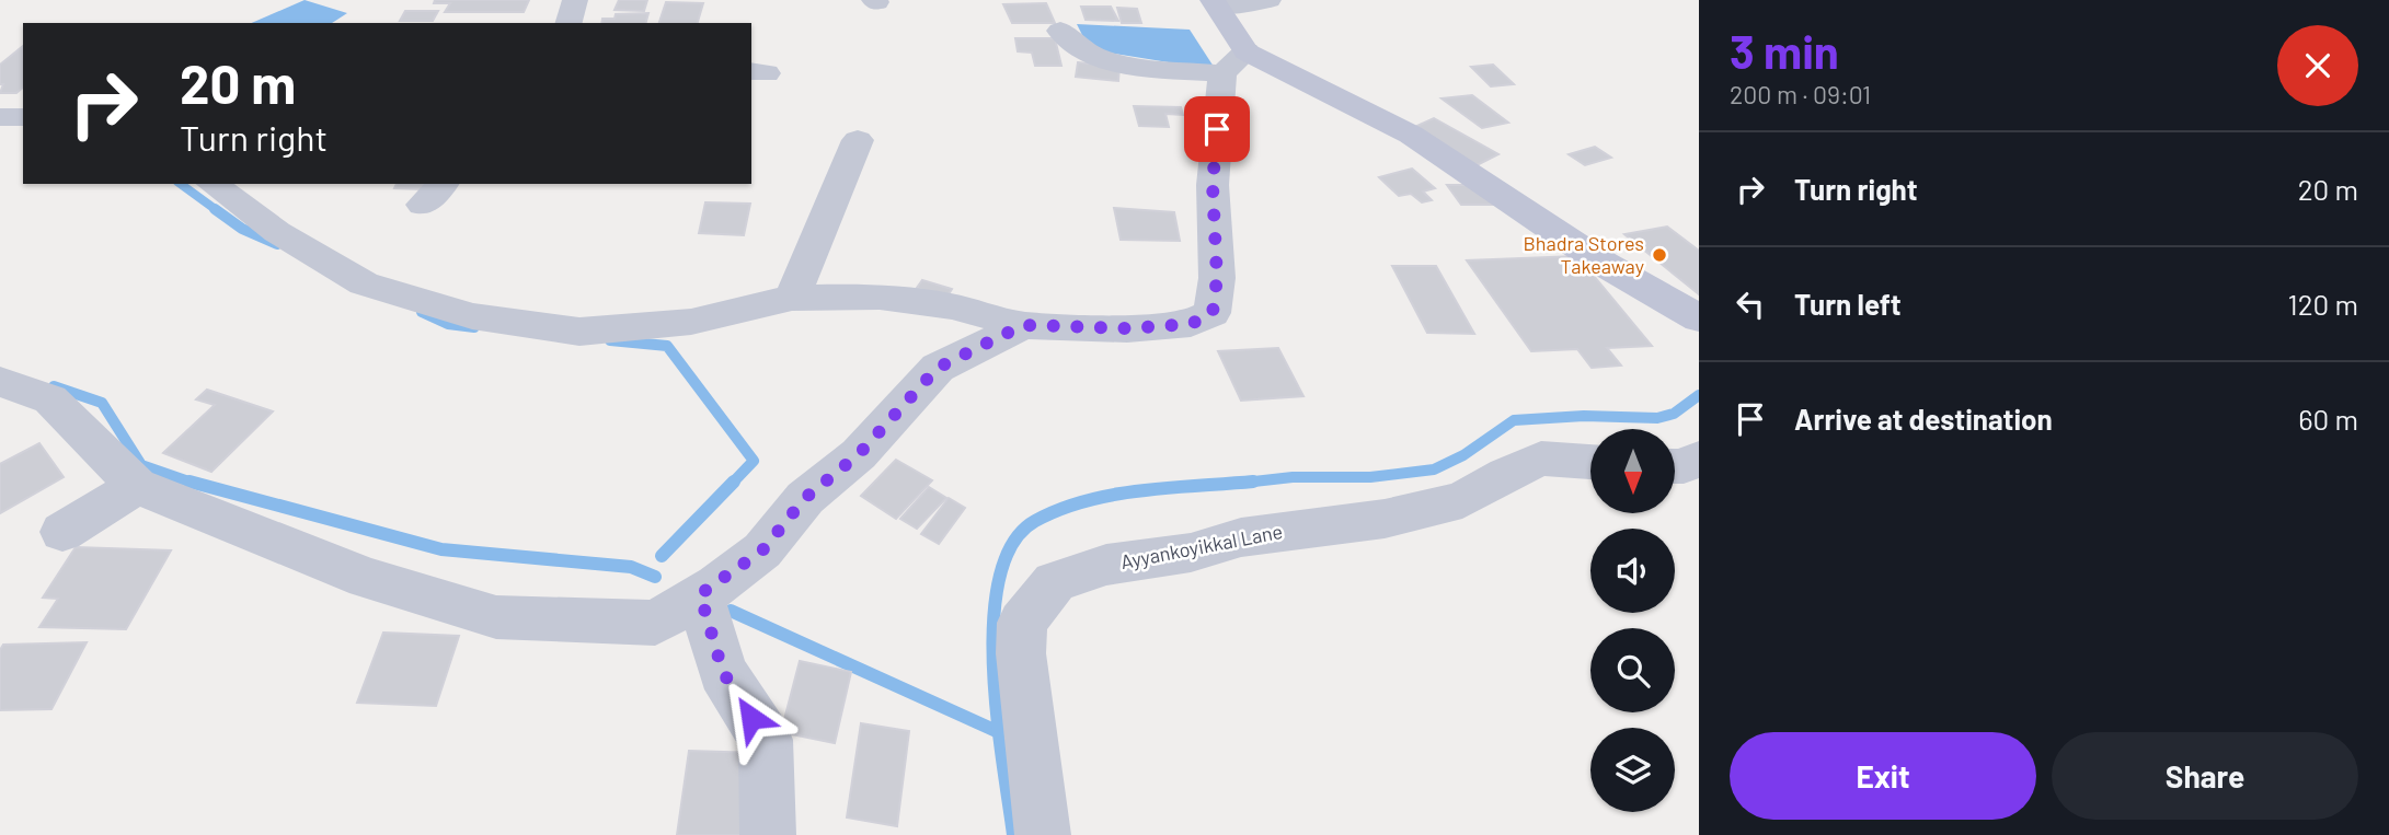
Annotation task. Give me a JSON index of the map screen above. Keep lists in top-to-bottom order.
{
  "streets": {
    "street": ["Ayyankoyikkal Lane"]
  },
  "places": ["Bhadra Stores Takeaway"],
  "north": "bottom",
  "page": {
    "heading": ["3 min", "200 m · 09:01"],
    "turn": ["20 m", "Turn right"],
    "list": [
      {
        "name": "Turn right",
        "value": "20 m"
      },
      {
        "name": "Turn left",
        "value": "120 m"
      },
      {
        "name": "Arrive at destination",
        "value": "60 m"
      }
    ],
    "buttons": ["Exit", "Share"]
  }
}
